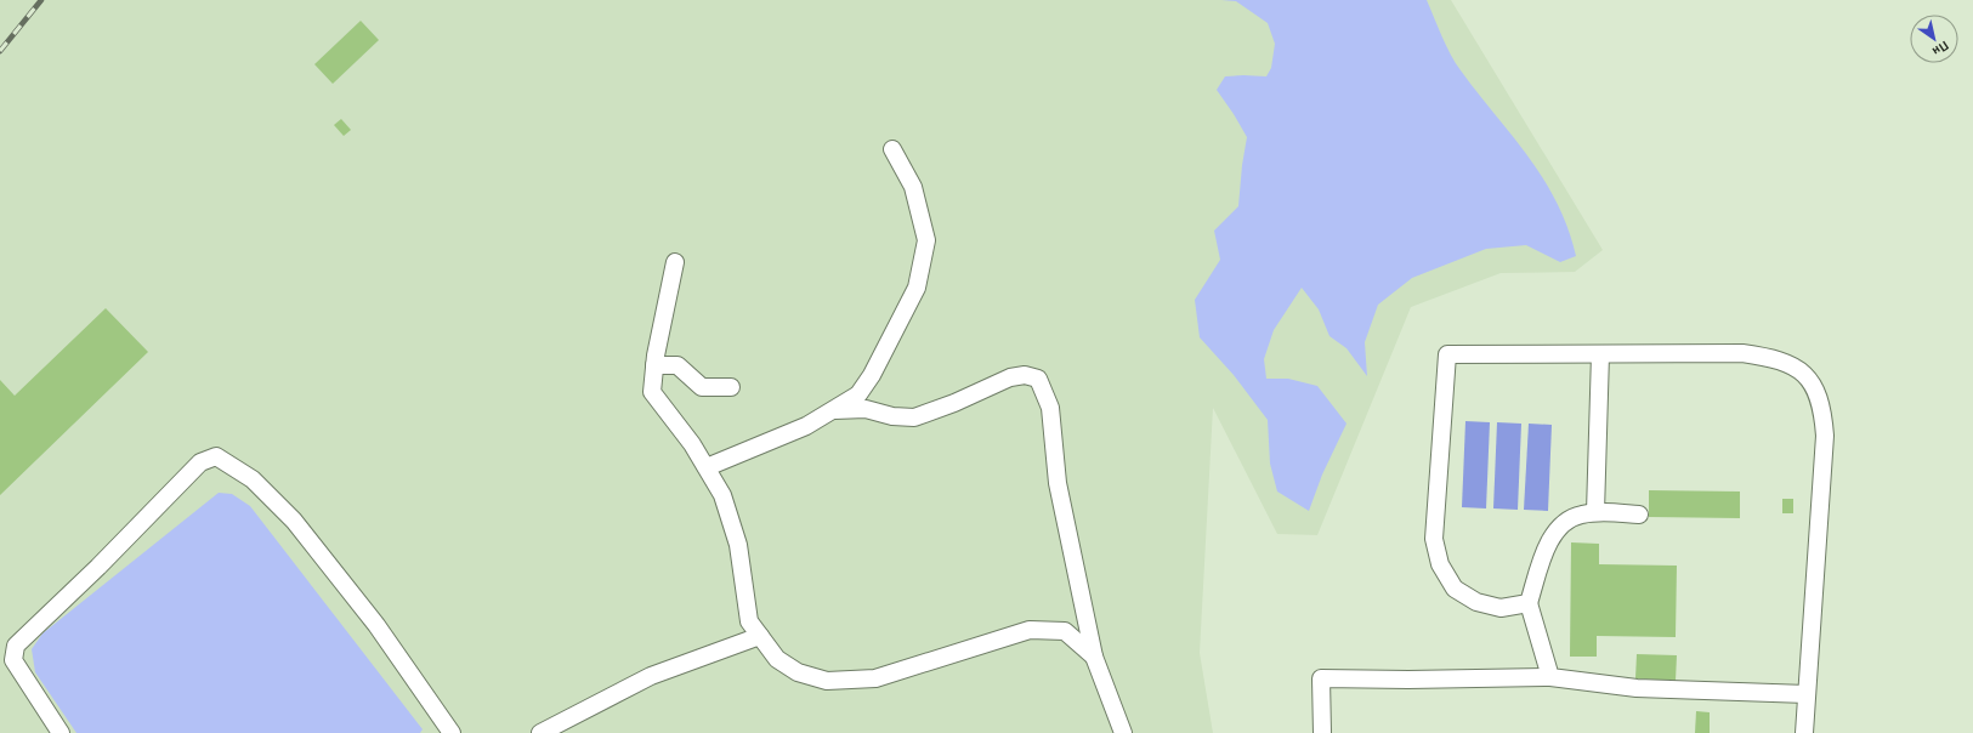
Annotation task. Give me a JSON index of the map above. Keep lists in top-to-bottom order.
{
  "north": "bottom right"
}
